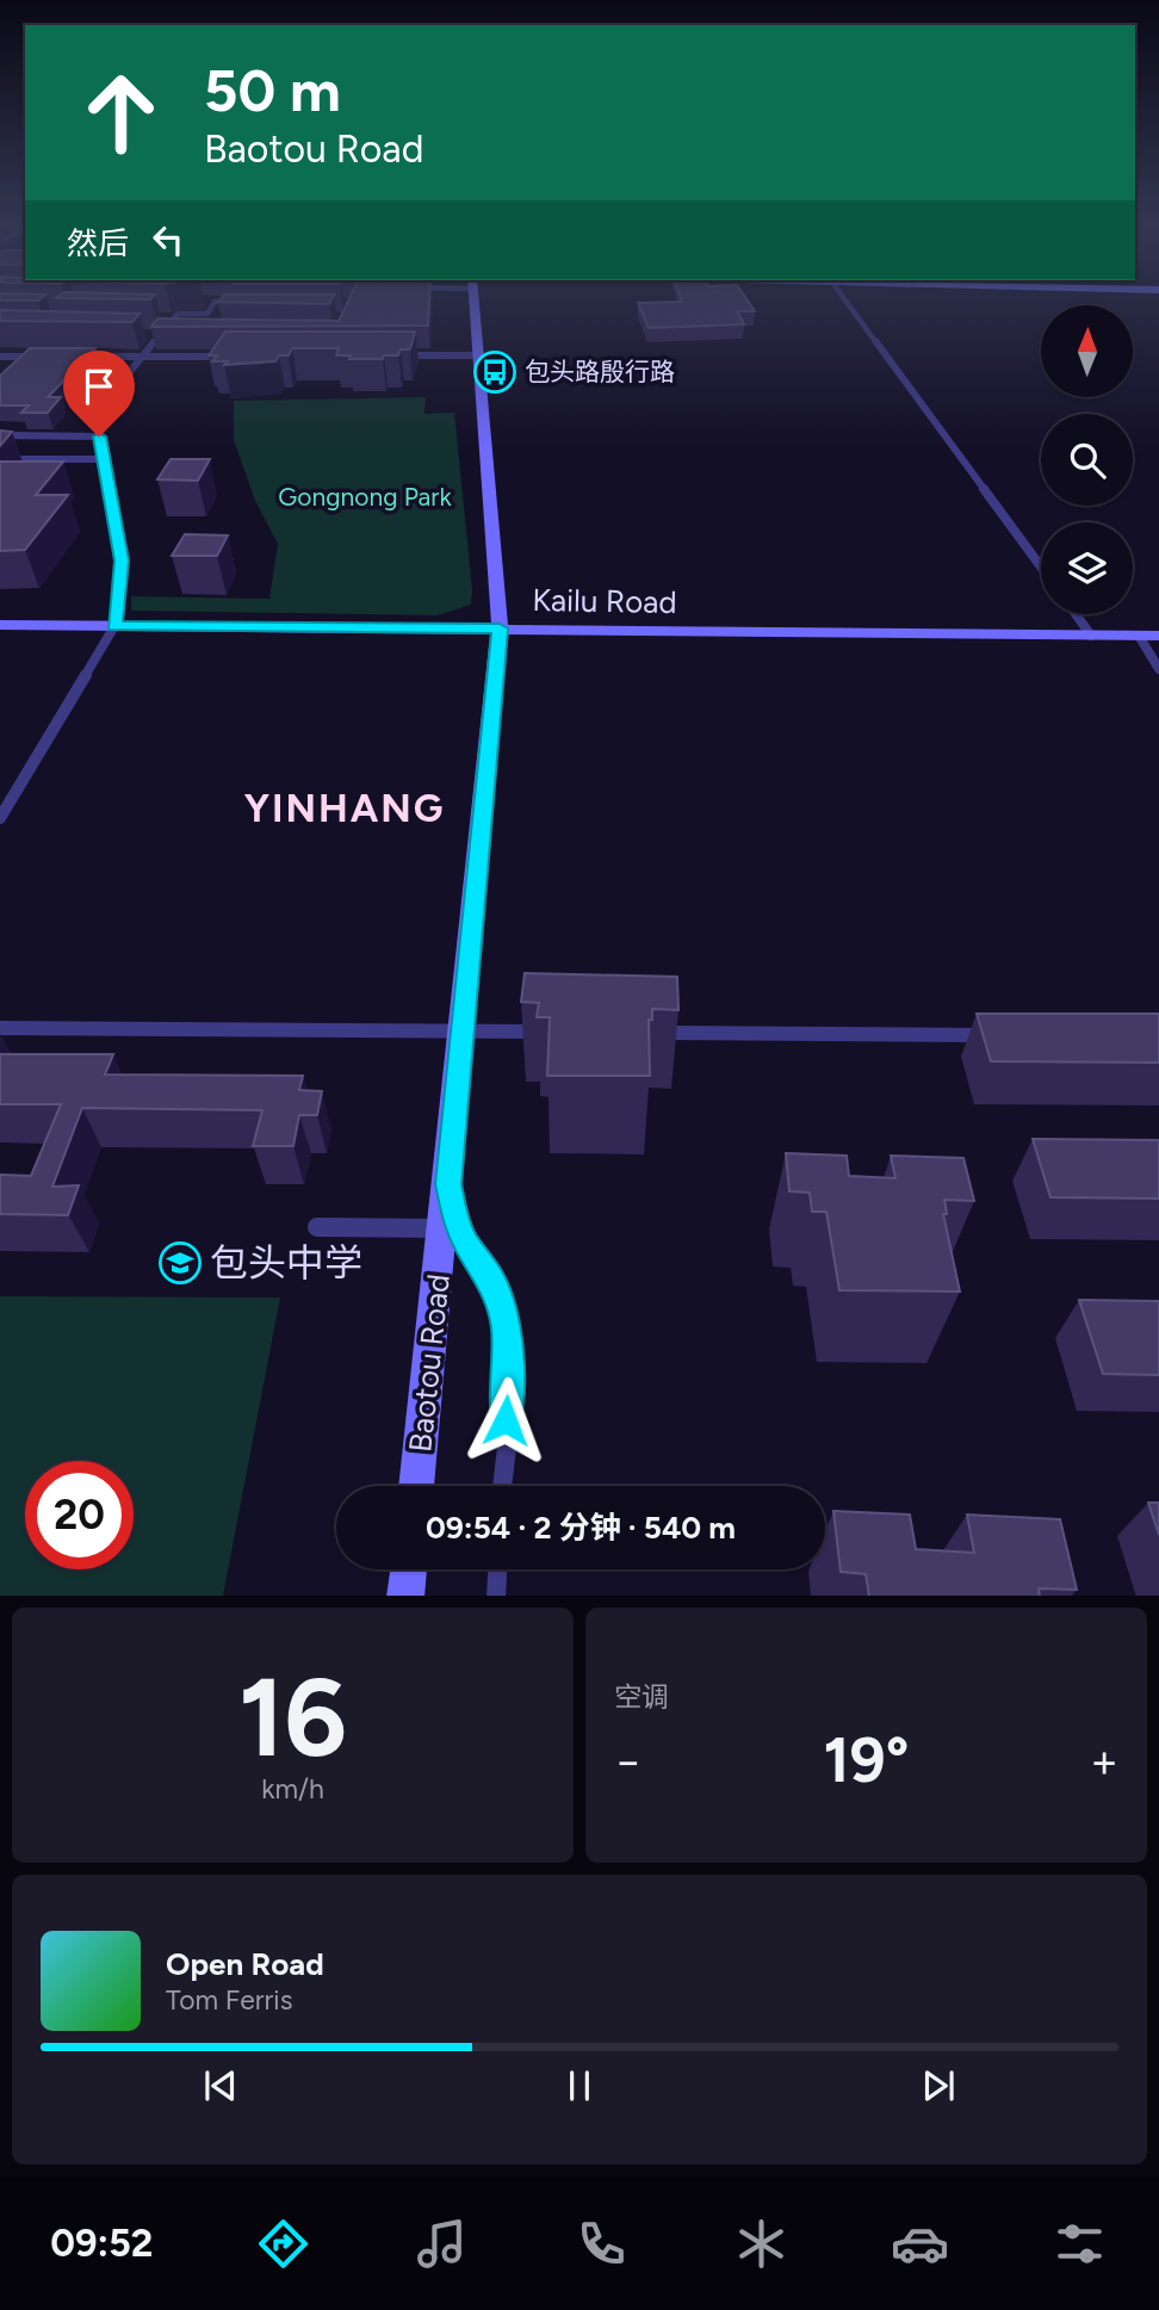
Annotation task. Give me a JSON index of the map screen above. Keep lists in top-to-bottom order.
{
  "streets": {
    "street": ["Kailu Road", "Baotou Road"]
  },
  "crossings": [
    ["Kailu Road", "Baotou Road"]
  ],
  "districts": ["YINHANG"],
  "parks": ["Gongnong Park"],
  "places": {
    "bus stop": ["包头路殷行路"],
    "school or university": ["包头中学"]
  },
  "north": "top",
  "page": {
    "turn": ["50 m", "Baotou Road"],
    "then": "然后",
    "limit": "20",
    "trip": "09:54 · 2 分钟 · 540 m",
    "tile": [
      ["16", "km/h"],
      "空调"
    ],
    "heat": ["−", "19°", "+"],
    "song": ["Open Road", "Tom Ferris"],
    "tabs": "09:52"
  }
}
